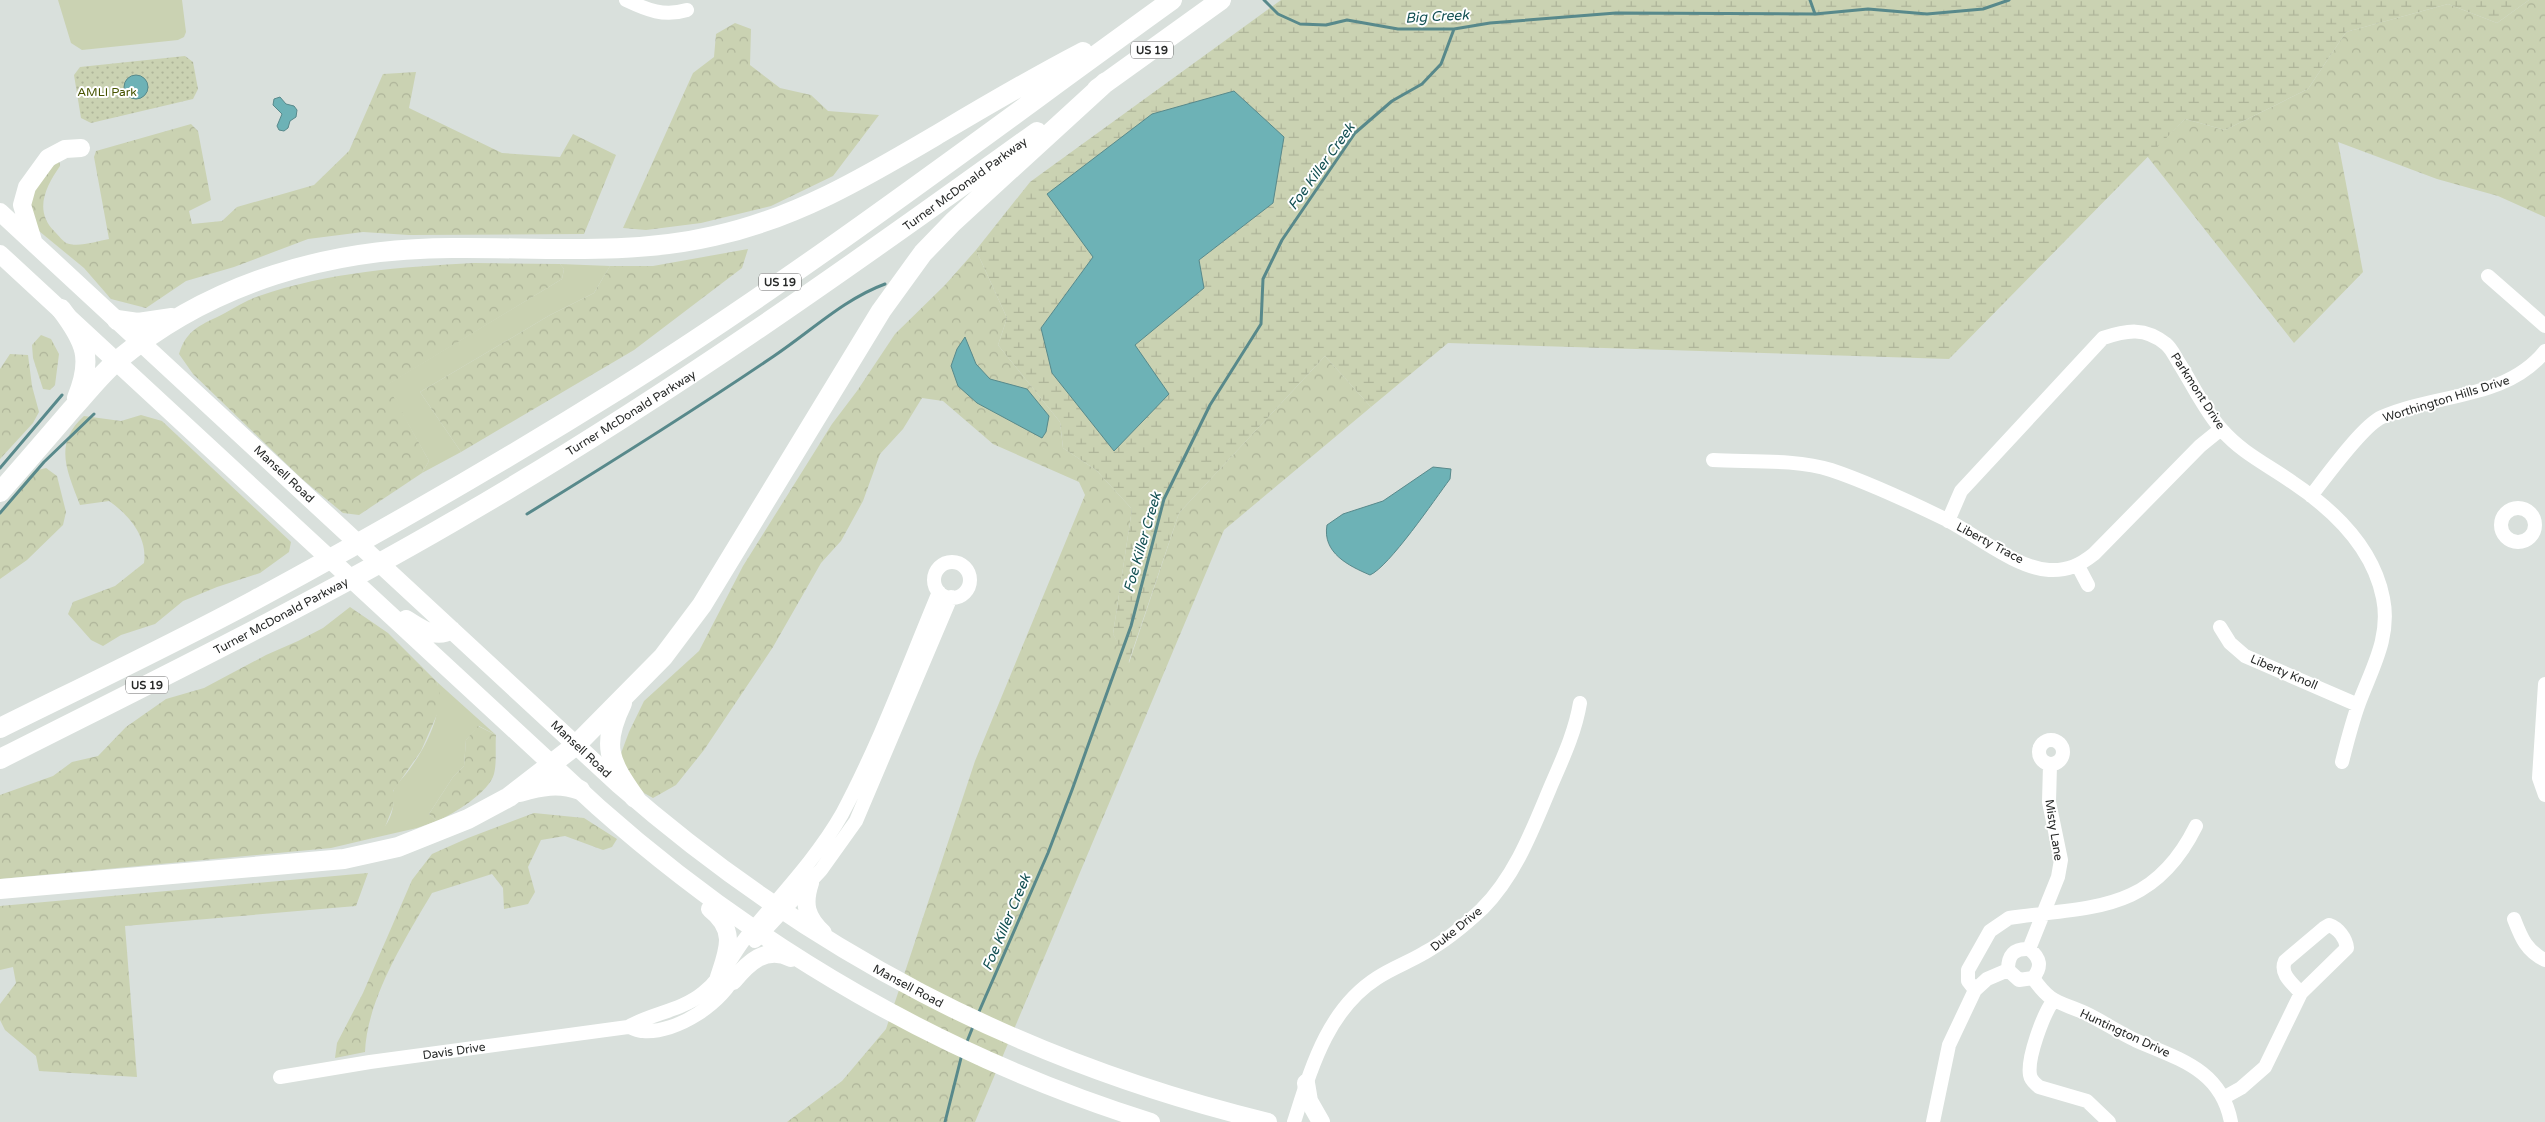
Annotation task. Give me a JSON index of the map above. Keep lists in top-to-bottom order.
{
  "streets": {
    "highway": ["US 19", "Turner McDonald Parkway"],
    "main road": ["Mansell Road"],
    "street": [
      "Parkmont Drive",
      "Worthington Hills Drive",
      "Liberty Trace",
      "Liberty Knoll",
      "Misty Lane",
      "Duke Drive",
      "Huntington Drive",
      "Davis Drive"
    ]
  },
  "crossings": [
    ["Parkmont Drive", "Worthington Hills Drive"],
    ["Parkmont Drive", "Liberty Trace"],
    ["Parkmont Drive", "Liberty Knoll"],
    ["Mansell Road", "Davis Drive"],
    ["Misty Lane", "Huntington Drive"]
  ],
  "water": ["Big Creek", "Foe Killer Creek"],
  "parks": ["AMLI Park"]
}
